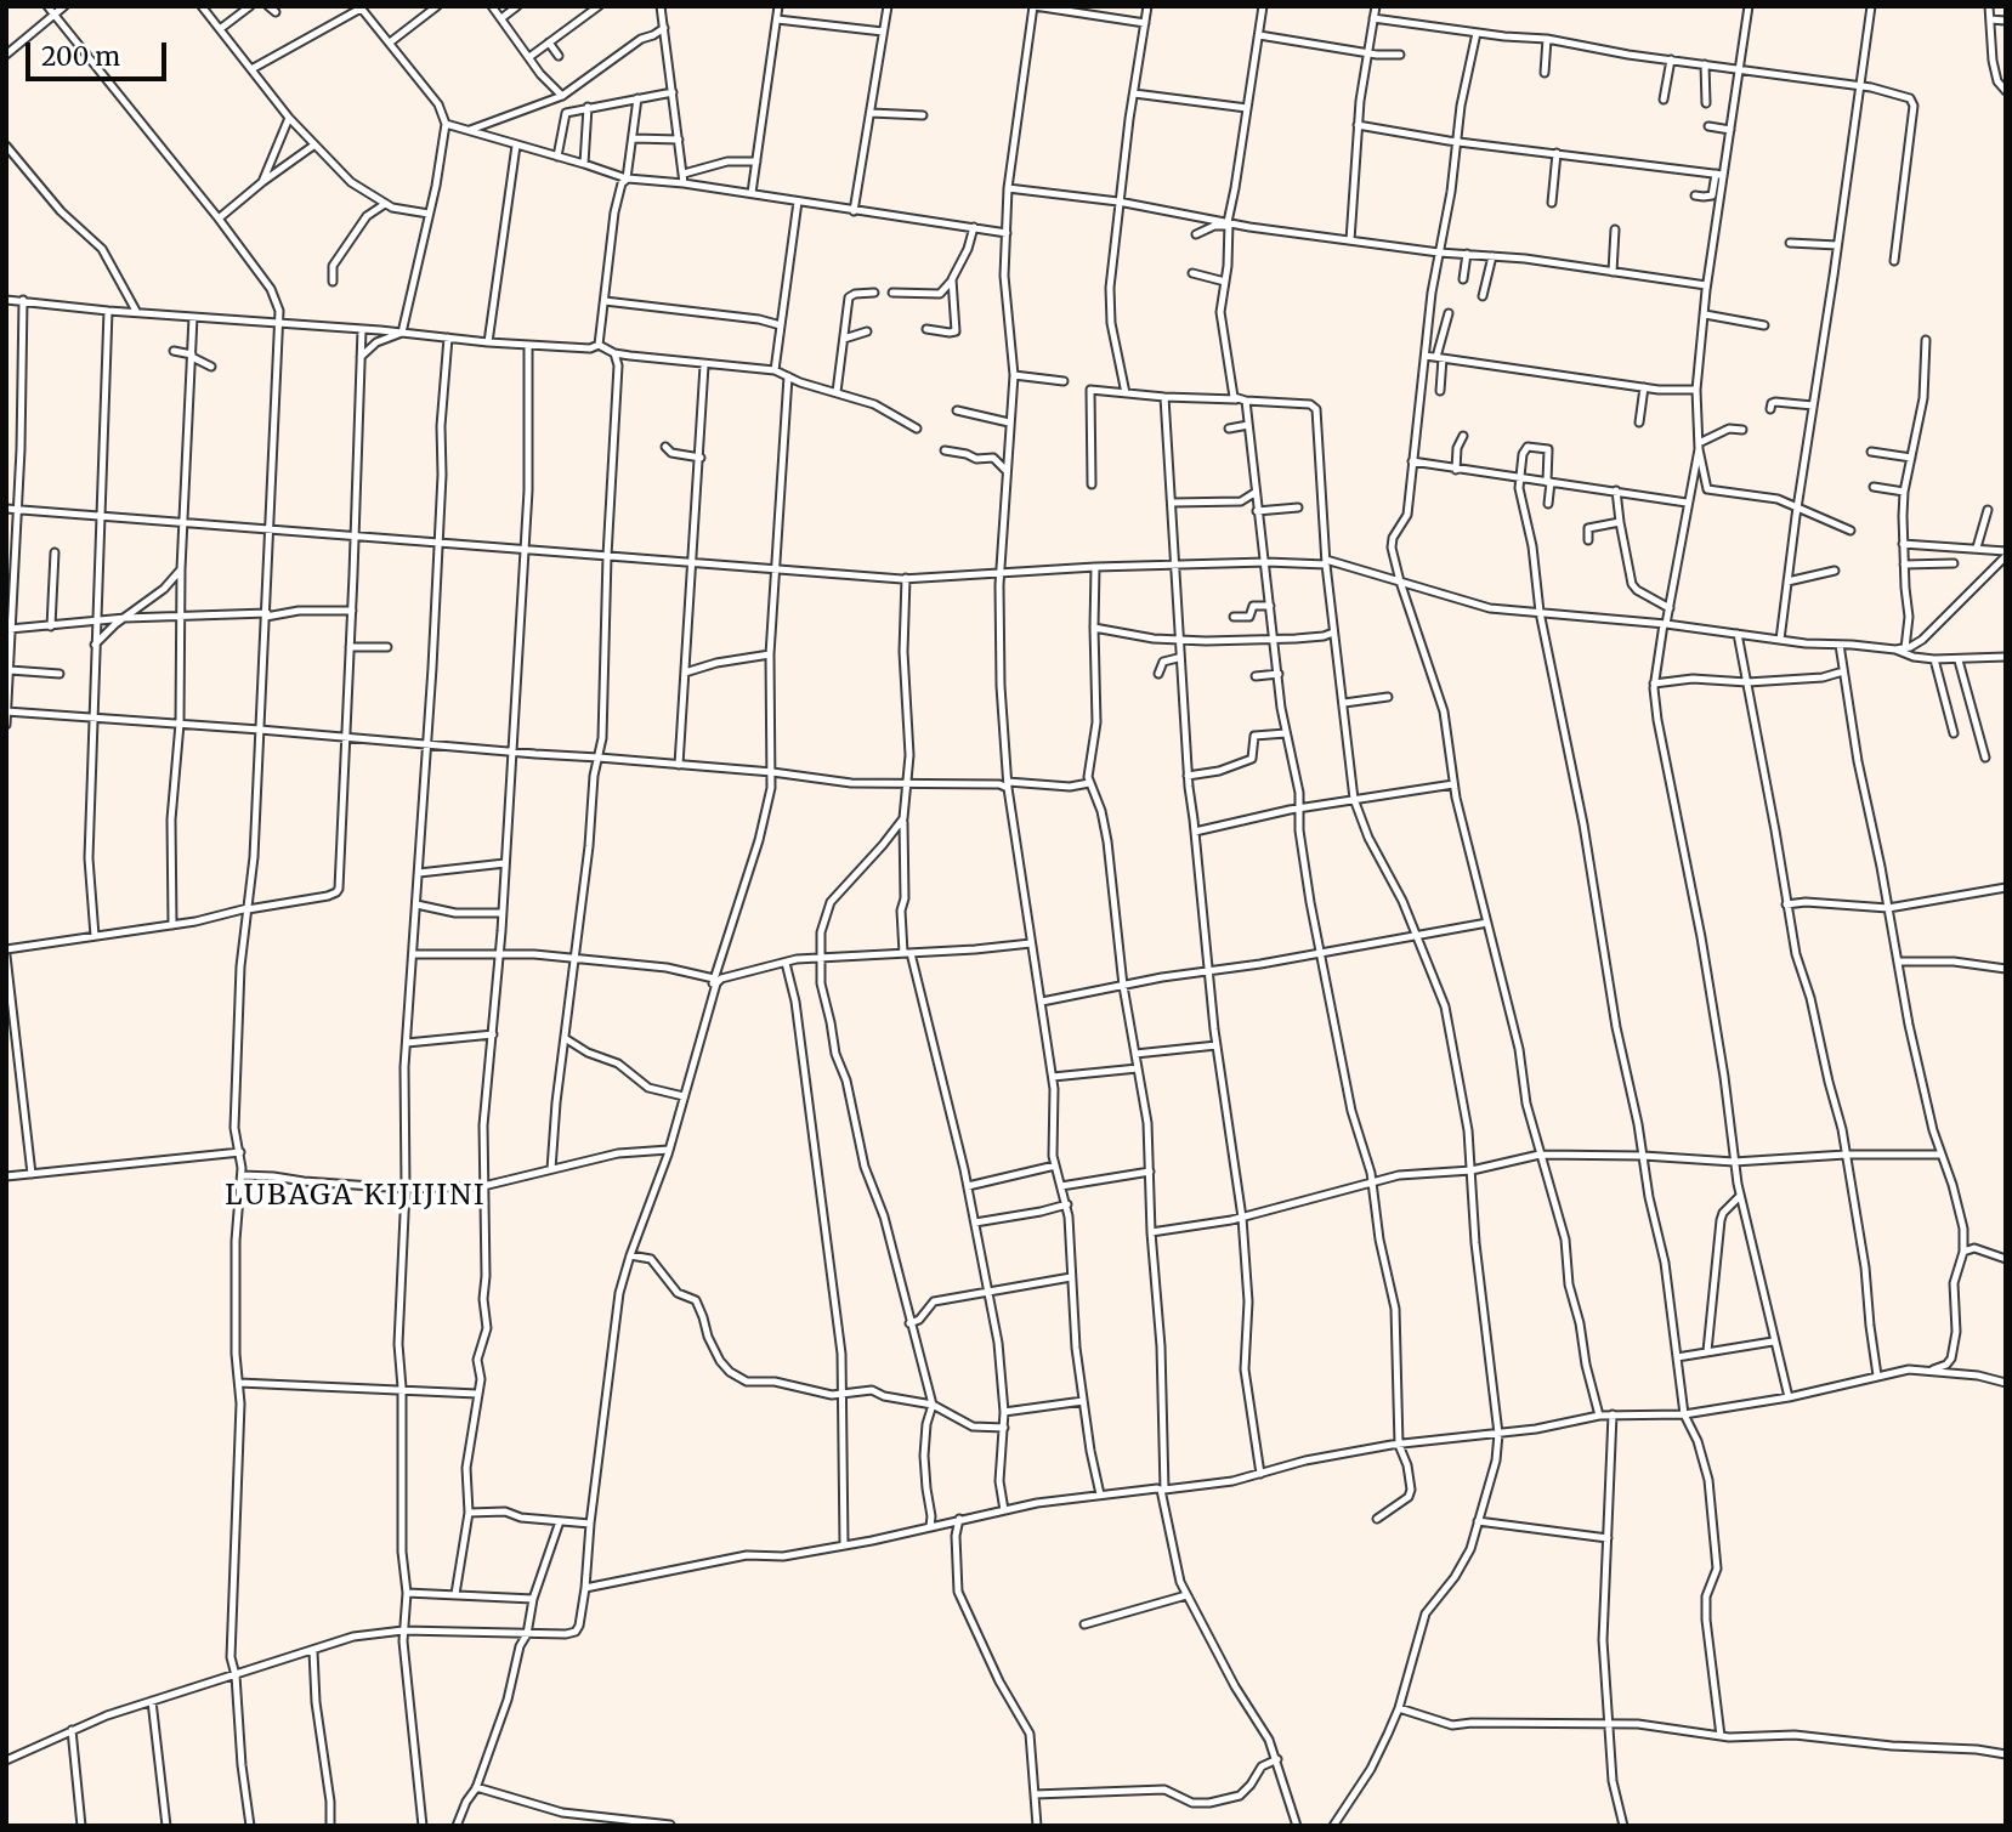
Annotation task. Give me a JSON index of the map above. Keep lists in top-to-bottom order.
{
  "districts": ["LUBAGA KIJIJINI"],
  "scale_bar": "200 m"
}
